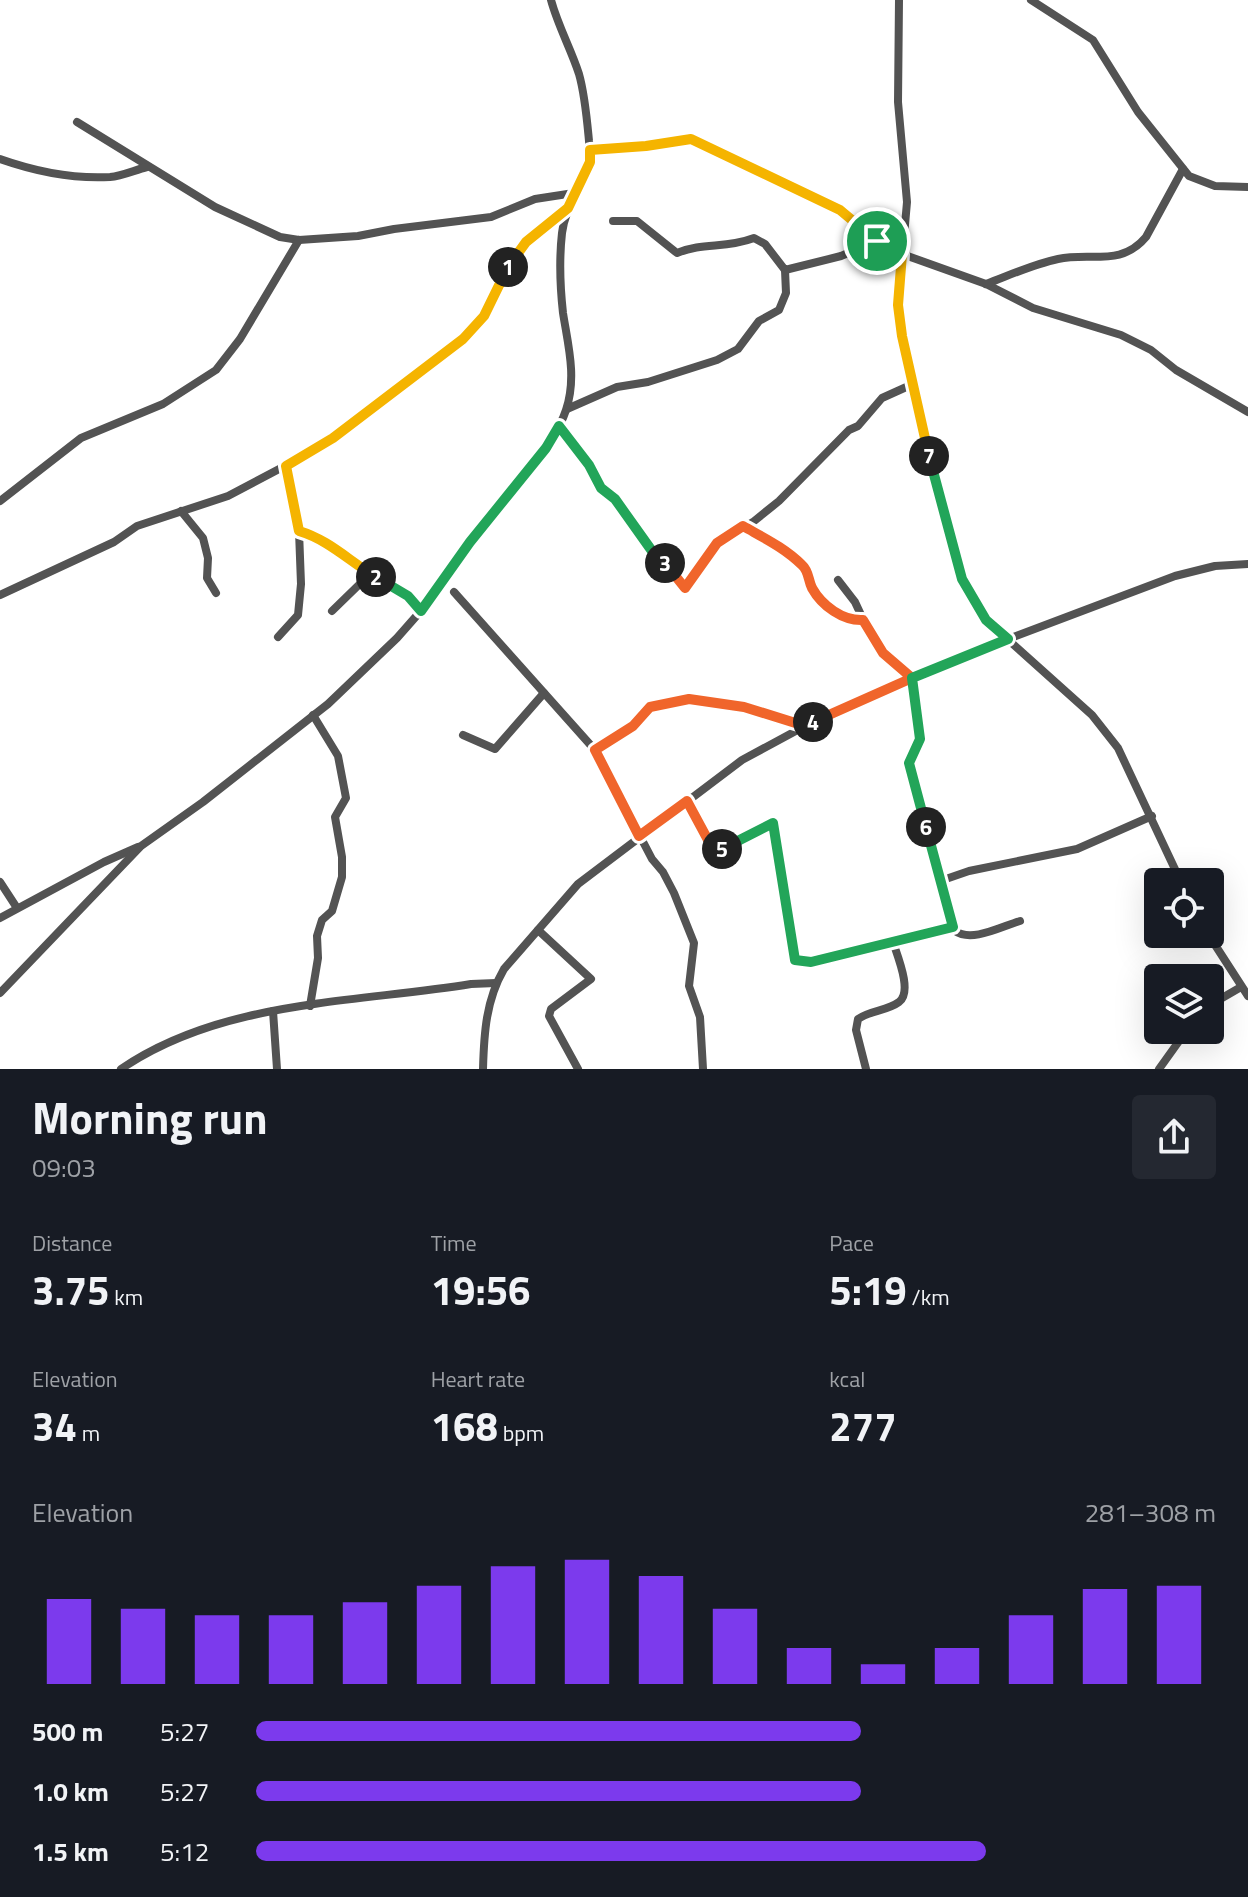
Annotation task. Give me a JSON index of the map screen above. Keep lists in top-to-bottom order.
{
  "page": {
    "pins": [
      "1",
      "7",
      "3",
      "2",
      "4",
      "6",
      "5"
    ],
    "heading": ["Morning run", "09:03"],
    "stats": [
      ["Distance", "3.75 km"],
      ["Time", "19:56"],
      ["Pace", "5:19 /km"],
      ["Elevation", "34 m"],
      ["Heart rate", "168 bpm"],
      ["kcal", "277"]
    ],
    "chart": ["Elevation", "281–308 m"],
    "list": [
      {
        "name": "500 m",
        "note": "5:27"
      },
      {
        "name": "1.0 km",
        "note": "5:27"
      },
      {
        "name": "1.5 km",
        "note": "5:12"
      }
    ]
  }
}
